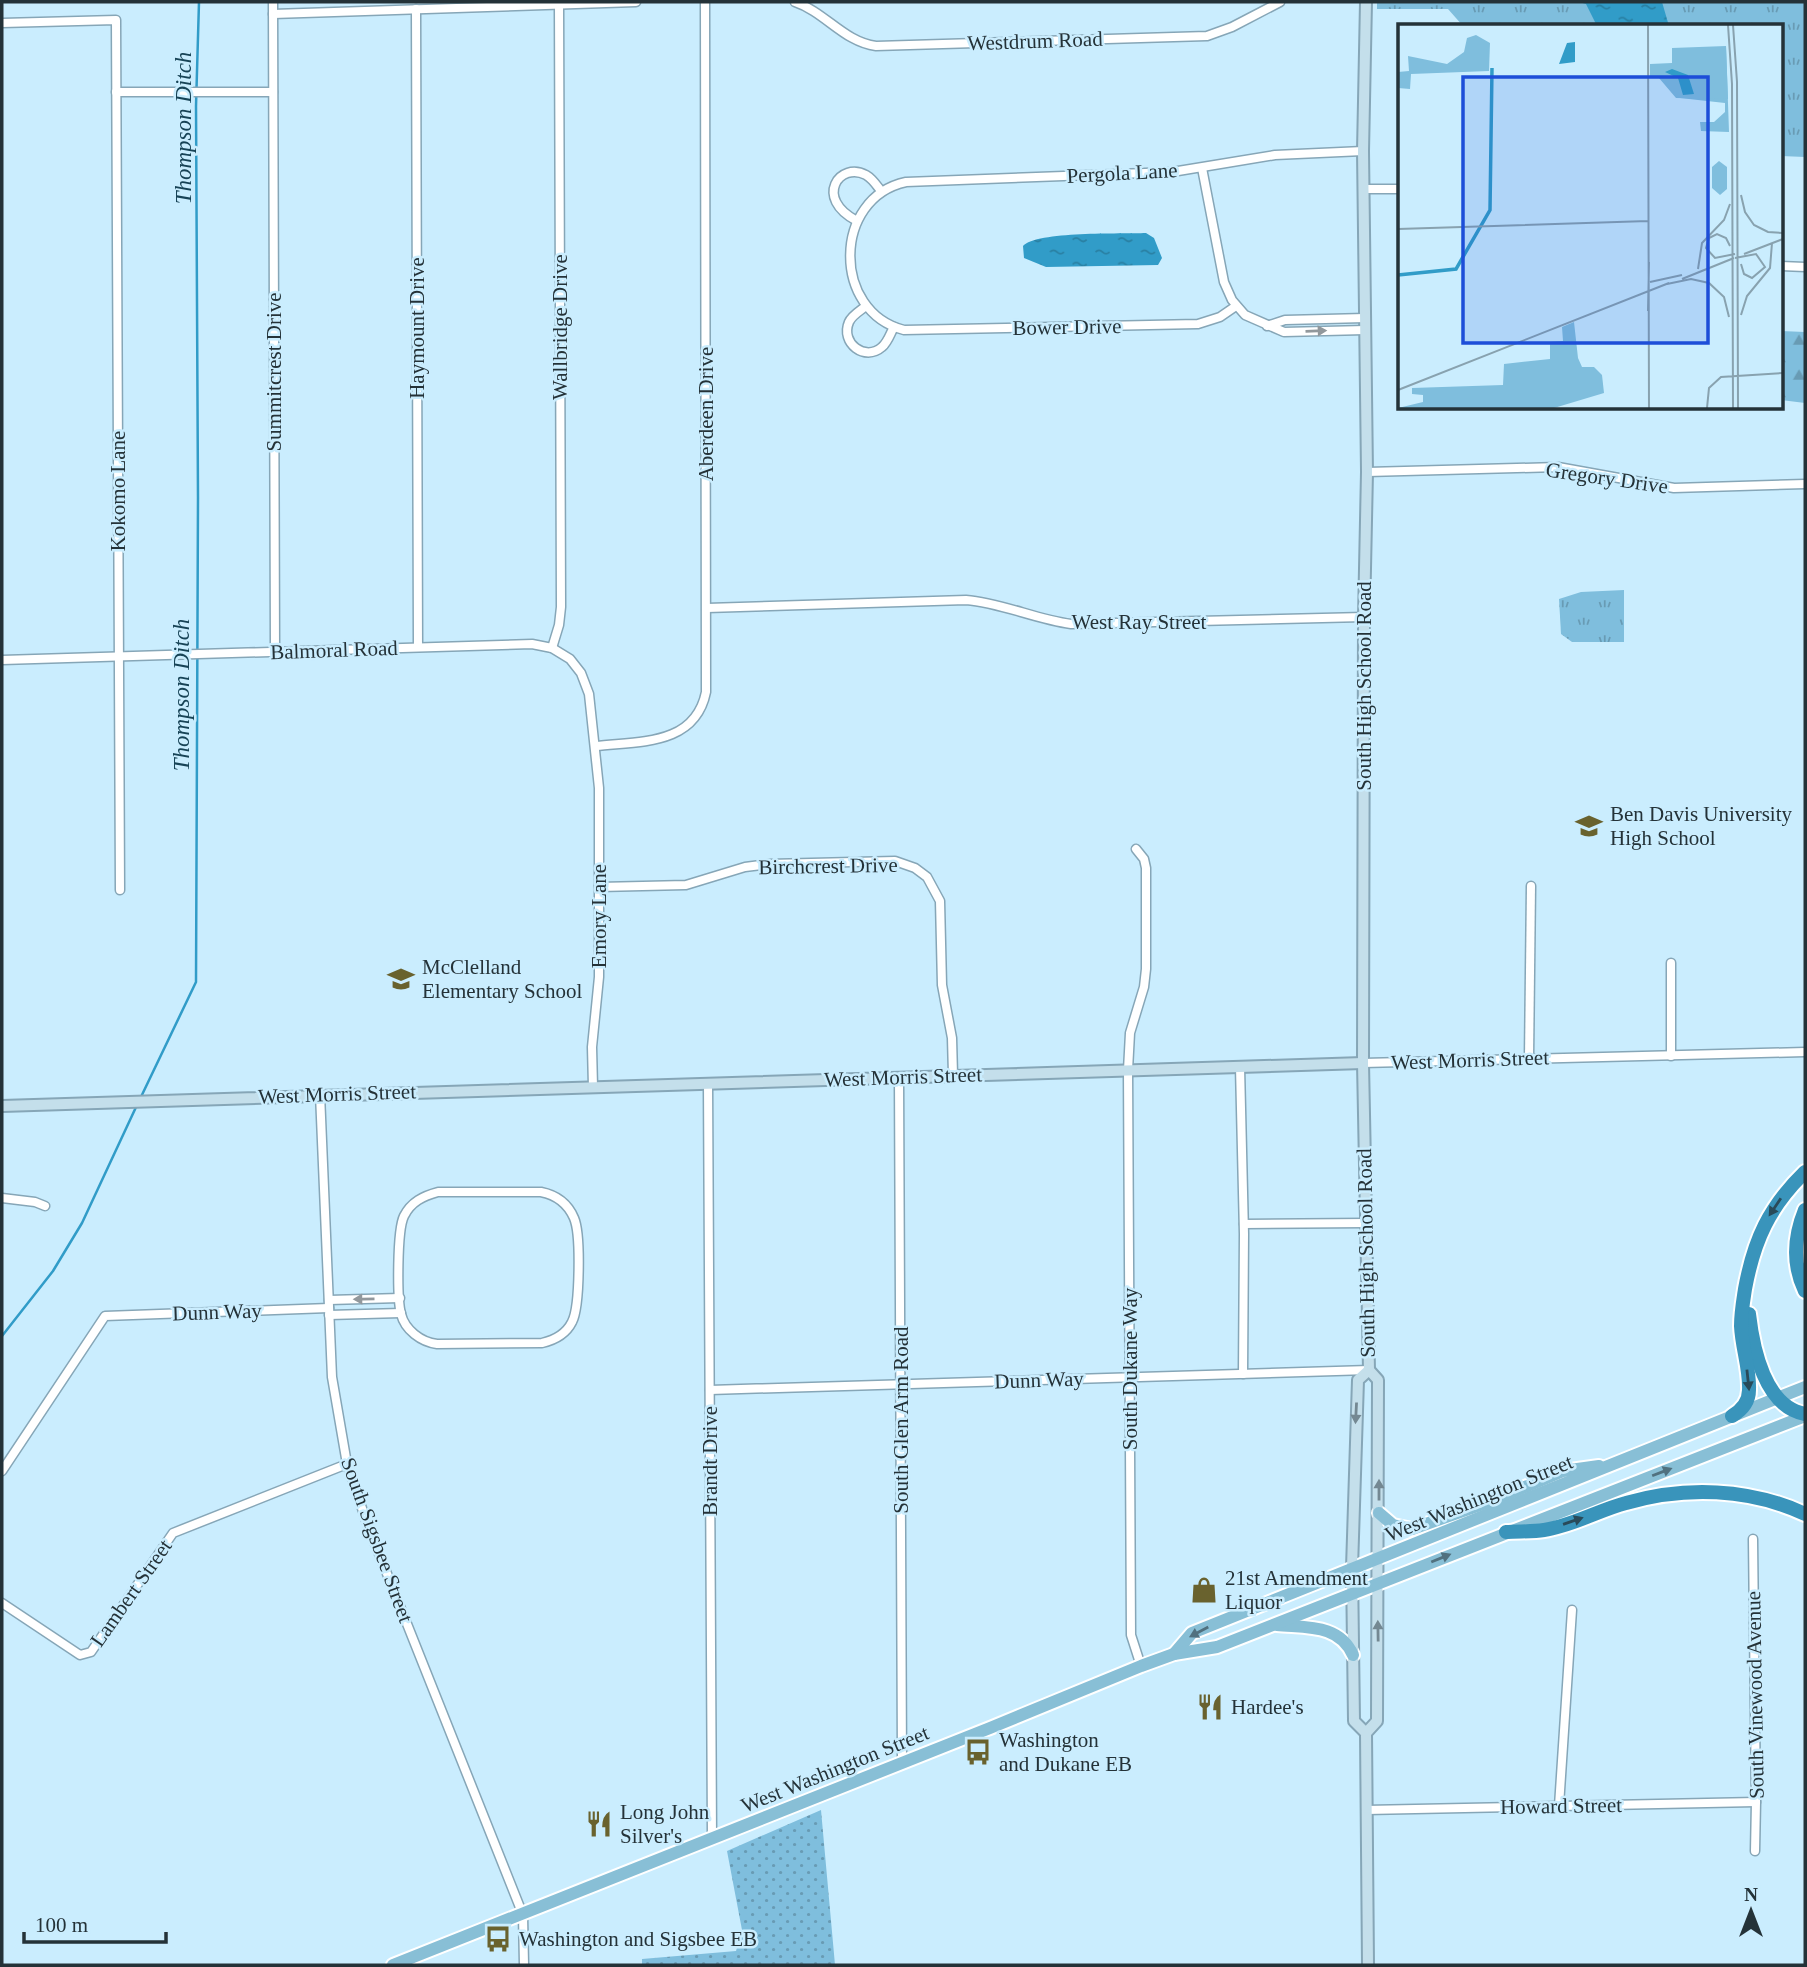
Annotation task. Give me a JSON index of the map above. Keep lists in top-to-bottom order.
{
  "streets": {
    "main road": ["West Washington Street"],
    "street": [
      "Westdrum Road",
      "Pergola Lane",
      "Wallbridge Drive",
      "Bower Drive",
      "Haymount Drive",
      "Summitcrest Drive",
      "Aberdeen Drive",
      "Gregory Drive",
      "Kokomo Lane",
      "West Ray Street",
      "Balmoral Road",
      "South High School Road",
      "Birchcrest Drive",
      "Emory Lane",
      "West Morris Street",
      "Dunn Way",
      "South Dukane Way",
      "South Glen Arm Road",
      "Brandt Drive",
      "South Sigsbee Street",
      "Lambert Street",
      "South Vinewood Avenue",
      "Howard Street"
    ]
  },
  "crossings": [
    ["Pergola Lane", "South High School Road"],
    ["Wallbridge Drive", "Balmoral Road"],
    ["Haymount Drive", "Balmoral Road"],
    ["Summitcrest Drive", "Balmoral Road"],
    ["Aberdeen Drive", "West Ray Street"],
    ["Aberdeen Drive", "Emory Lane"],
    ["Gregory Drive", "South High School Road"],
    ["Kokomo Lane", "Balmoral Road"],
    ["West Ray Street", "South High School Road"],
    ["South High School Road", "West Morris Street"],
    ["South High School Road", "Dunn Way"],
    ["South High School Road", "West Washington Street"],
    ["South High School Road", "Howard Street"],
    ["Birchcrest Drive", "Emory Lane"],
    ["Birchcrest Drive", "West Morris Street"],
    ["Emory Lane", "West Morris Street"],
    ["West Morris Street", "South Dukane Way"],
    ["West Morris Street", "South Glen Arm Road"],
    ["West Morris Street", "Brandt Drive"],
    ["West Morris Street", "South Sigsbee Street"],
    ["Dunn Way", "South Dukane Way"],
    ["Dunn Way", "South Glen Arm Road"],
    ["Dunn Way", "Brandt Drive"],
    ["Dunn Way", "South Sigsbee Street"],
    ["South Dukane Way", "West Washington Street"],
    ["South Glen Arm Road", "West Washington Street"],
    ["Brandt Drive", "West Washington Street"],
    ["West Washington Street", "South Sigsbee Street"],
    ["South Sigsbee Street", "Lambert Street"],
    ["South Vinewood Avenue", "Howard Street"]
  ],
  "water": ["Thompson Ditch"],
  "places": {
    "school or university": ["Ben Davis University High School", "McClelland Elementary School"],
    "shop": ["21st Amendment Liquor"],
    "restaurant": ["Hardee's", "Long John Silver's"],
    "bus stop": ["Washington and Dukane EB", "Washington and Sigsbee EB"]
  },
  "scale_bar": "100 m",
  "north": "top"
}
